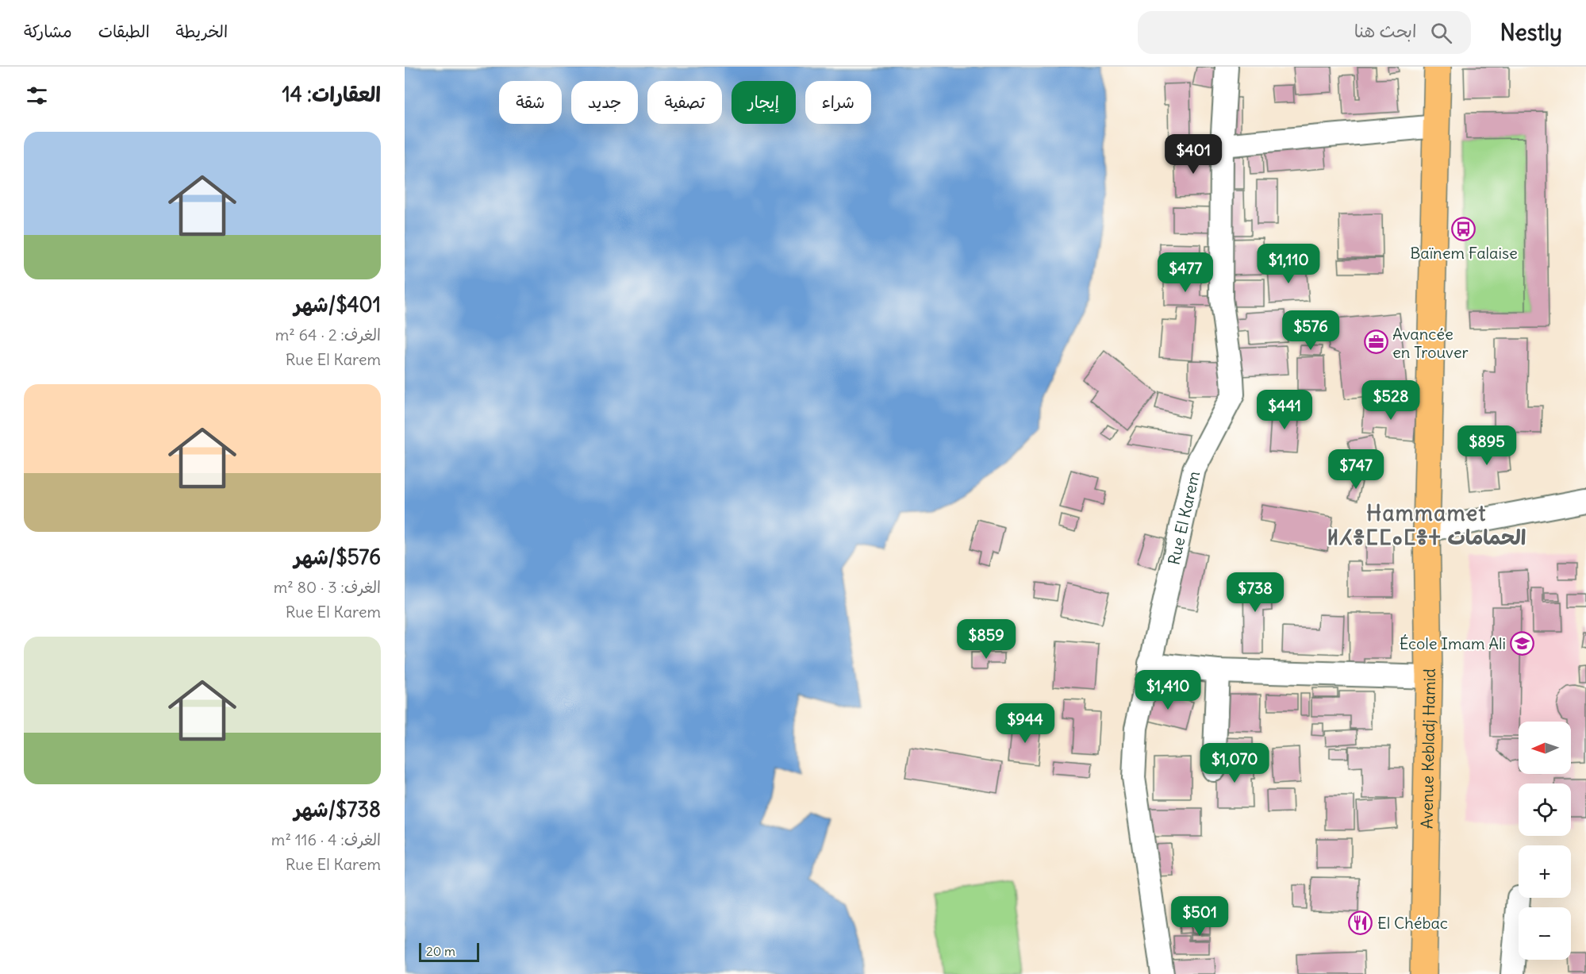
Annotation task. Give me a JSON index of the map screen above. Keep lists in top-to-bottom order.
{
  "streets": {
    "main road": ["Avenue Kebladj Hamid"],
    "street": ["Rue El Karem"]
  },
  "districts": ["Hammamet ⵍⵃⴻⵎⵎⴰⵎⴻⵜ الحمامات"],
  "places": {
    "bus stop": ["Baïnem Falaise"],
    "office": ["Avancée en Trouver"],
    "school or university": ["École Imam Ali"],
    "restaurant": ["El Chébac"]
  },
  "scale_bar": "20 m",
  "north": "left",
  "page": {
    "header": "Nestly",
    "search": "ابحث هنا",
    "nav": ["الخريطة", "الطبقات", "مشاركة"],
    "heading": "العقارات: 14",
    "chip": [
      "شراء",
      "إيجار",
      "تصفية",
      "جديد",
      "شقة"
    ],
    "list": [
      {
        "name": "$401/شهر",
        "note": "الغرف: 2 · 64 m² · Rue El Karem"
      },
      {
        "name": "$576/شهر",
        "note": "الغرف: 3 · 80 m² · Rue El Karem"
      },
      {
        "name": "$738/شهر",
        "note": "الغرف: 4 · 116 m² · Rue El Karem"
      }
    ],
    "price": [
      "$401",
      "$1,110",
      "$477",
      "$576",
      "$528",
      "$441",
      "$895",
      "$747",
      "$738",
      "$859",
      "$1,410",
      "$944",
      "$1,070",
      "$501"
    ],
    "map_buttons": ["+", "−"],
    "scale": "20 m"
  }
}
